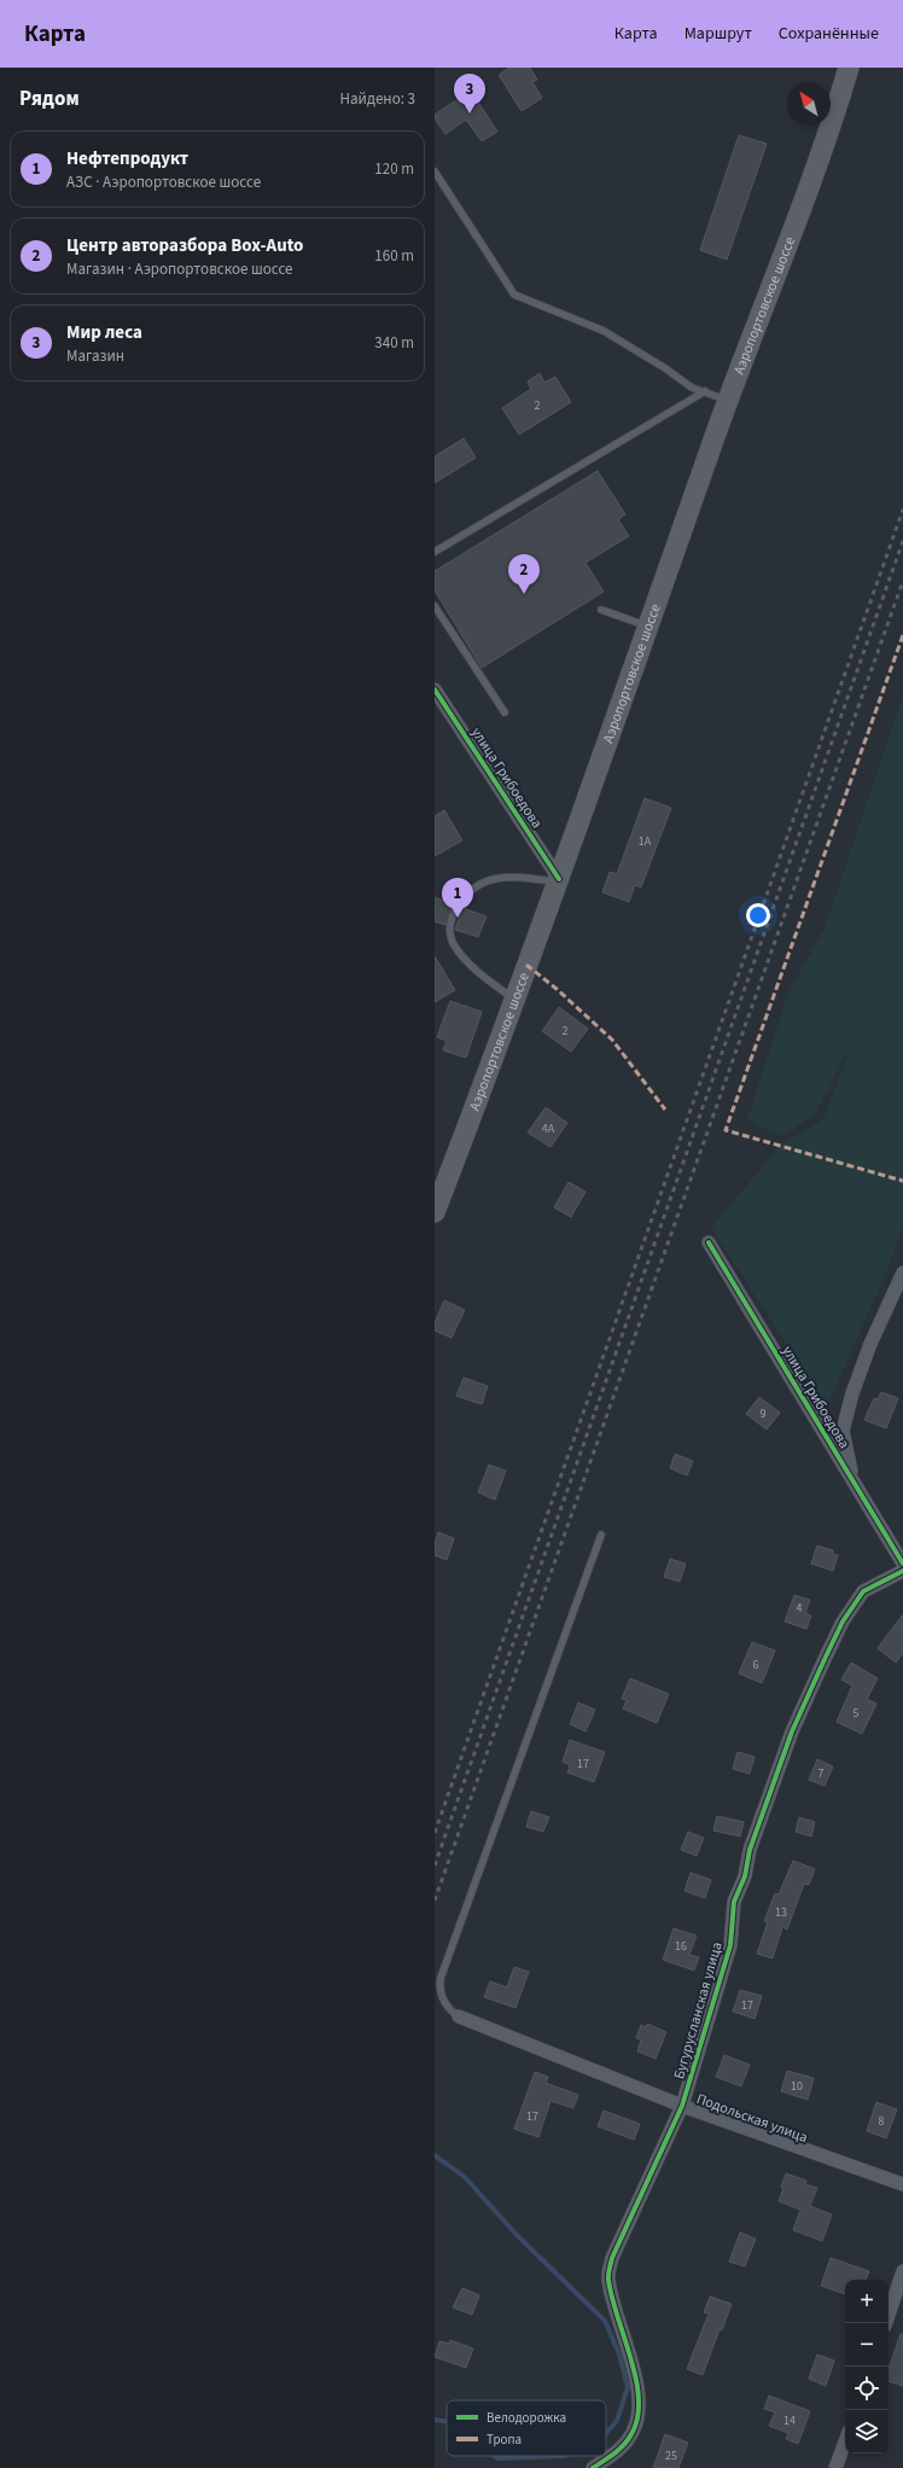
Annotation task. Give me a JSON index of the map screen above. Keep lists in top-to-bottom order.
{
  "streets": {
    "main road": ["Аэропортовское шоссе"],
    "street": ["улица Грибоедова", "Бугурусланская улица", "Подольская улица"]
  },
  "crossings": [
    ["Аэропортовское шоссе", "улица Грибоедова"],
    ["Бугурусланская улица", "Подольская улица"]
  ],
  "house_numbers": [
    "2",
    "1А",
    "2",
    "4А",
    "9",
    "4",
    "6",
    "5",
    "17",
    "7",
    "13",
    "16",
    "17",
    "10",
    "17",
    "8",
    "14",
    "25"
  ],
  "legend": ["Велодорожка", "Тропа"],
  "north": "top left",
  "page": {
    "header": "Карта",
    "nav": ["Карта", "Маршрут", "Сохранённые"],
    "heading": ["Рядом", "Найдено: 3"],
    "pins": ["3", "2", "1"],
    "list": [
      {
        "mark": "1",
        "name": "Нефтепродукт",
        "note": "АЗС · Аэропортовское шоссе",
        "value": "120 m"
      },
      {
        "mark": "2",
        "name": "Центр авторазбора Box-Auto",
        "note": "Магазин · Аэропортовское шоссе",
        "value": "160 m"
      },
      {
        "mark": "3",
        "name": "Мир леса",
        "note": "Магазин",
        "value": "340 m"
      }
    ],
    "map_buttons": ["+", "−"]
  }
}
